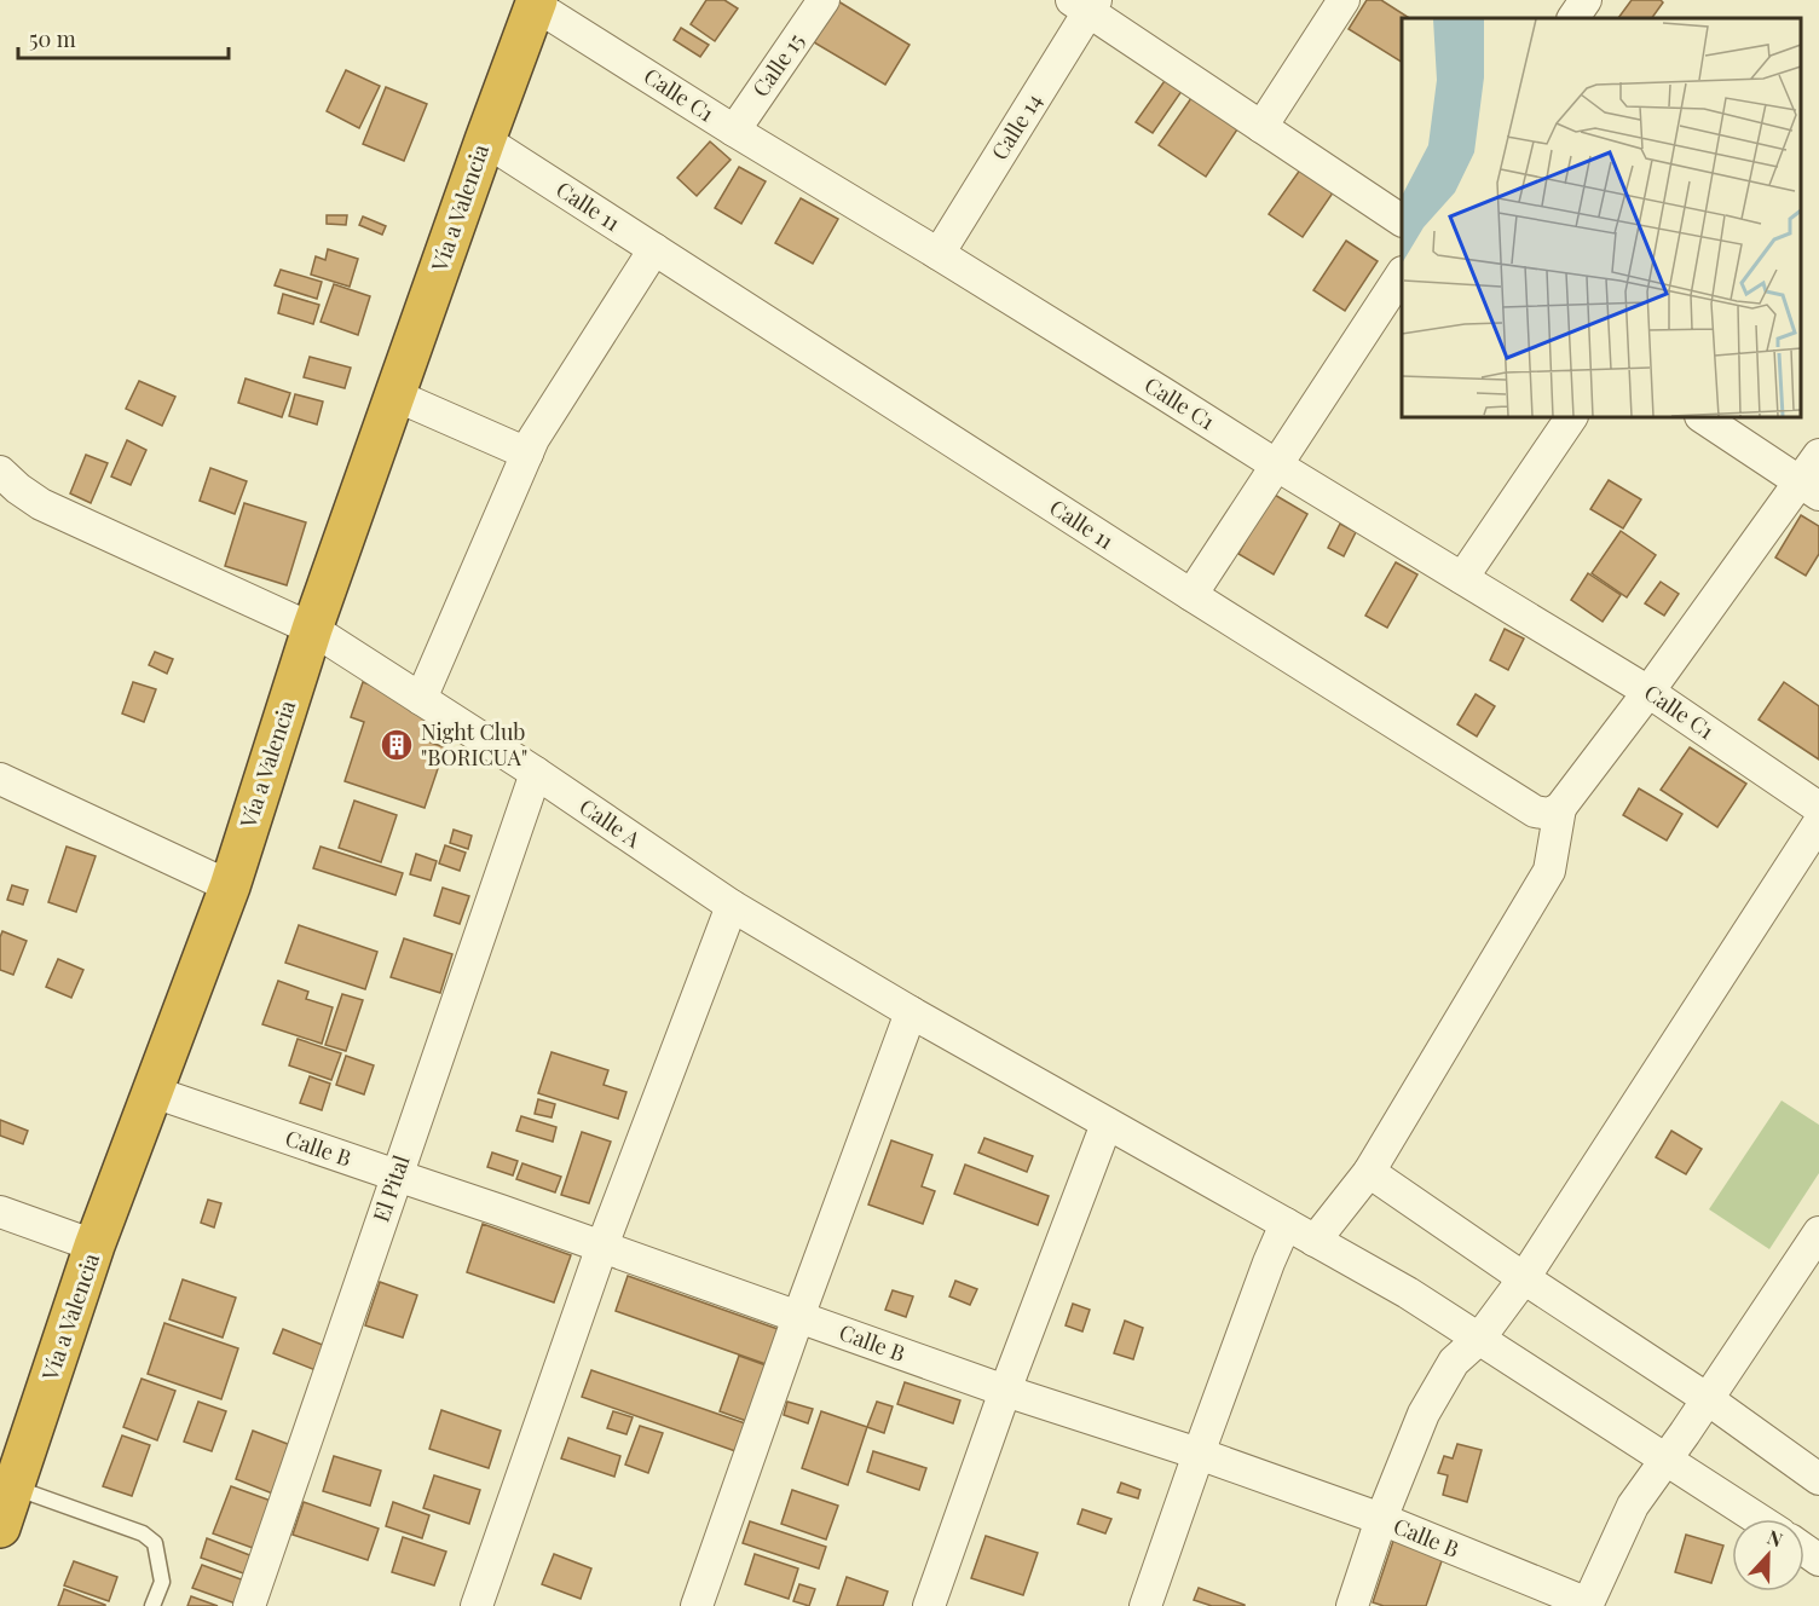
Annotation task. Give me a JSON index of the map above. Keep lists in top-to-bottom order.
{
  "streets": {
    "highway": ["Vía a Valencia"],
    "street": [
      "Calle 15",
      "Calle C1",
      "Calle 14",
      "Calle 11",
      "Calle A",
      "Calle B",
      "El Pital"
    ]
  },
  "crossings": [
    ["Calle 15", "Calle C1"],
    ["Calle C1", "Calle 14"],
    ["Calle C1", "Vía a Valencia"],
    ["Calle 11", "Vía a Valencia"],
    ["Vía a Valencia", "Calle A"],
    ["Vía a Valencia", "Calle B"],
    ["Calle A", "El Pital"],
    ["Calle B", "El Pital"]
  ],
  "places": {
    "building": ["Night Club \"BORICUA\""]
  },
  "scale_bar": "50 m",
  "north": "top"
}
